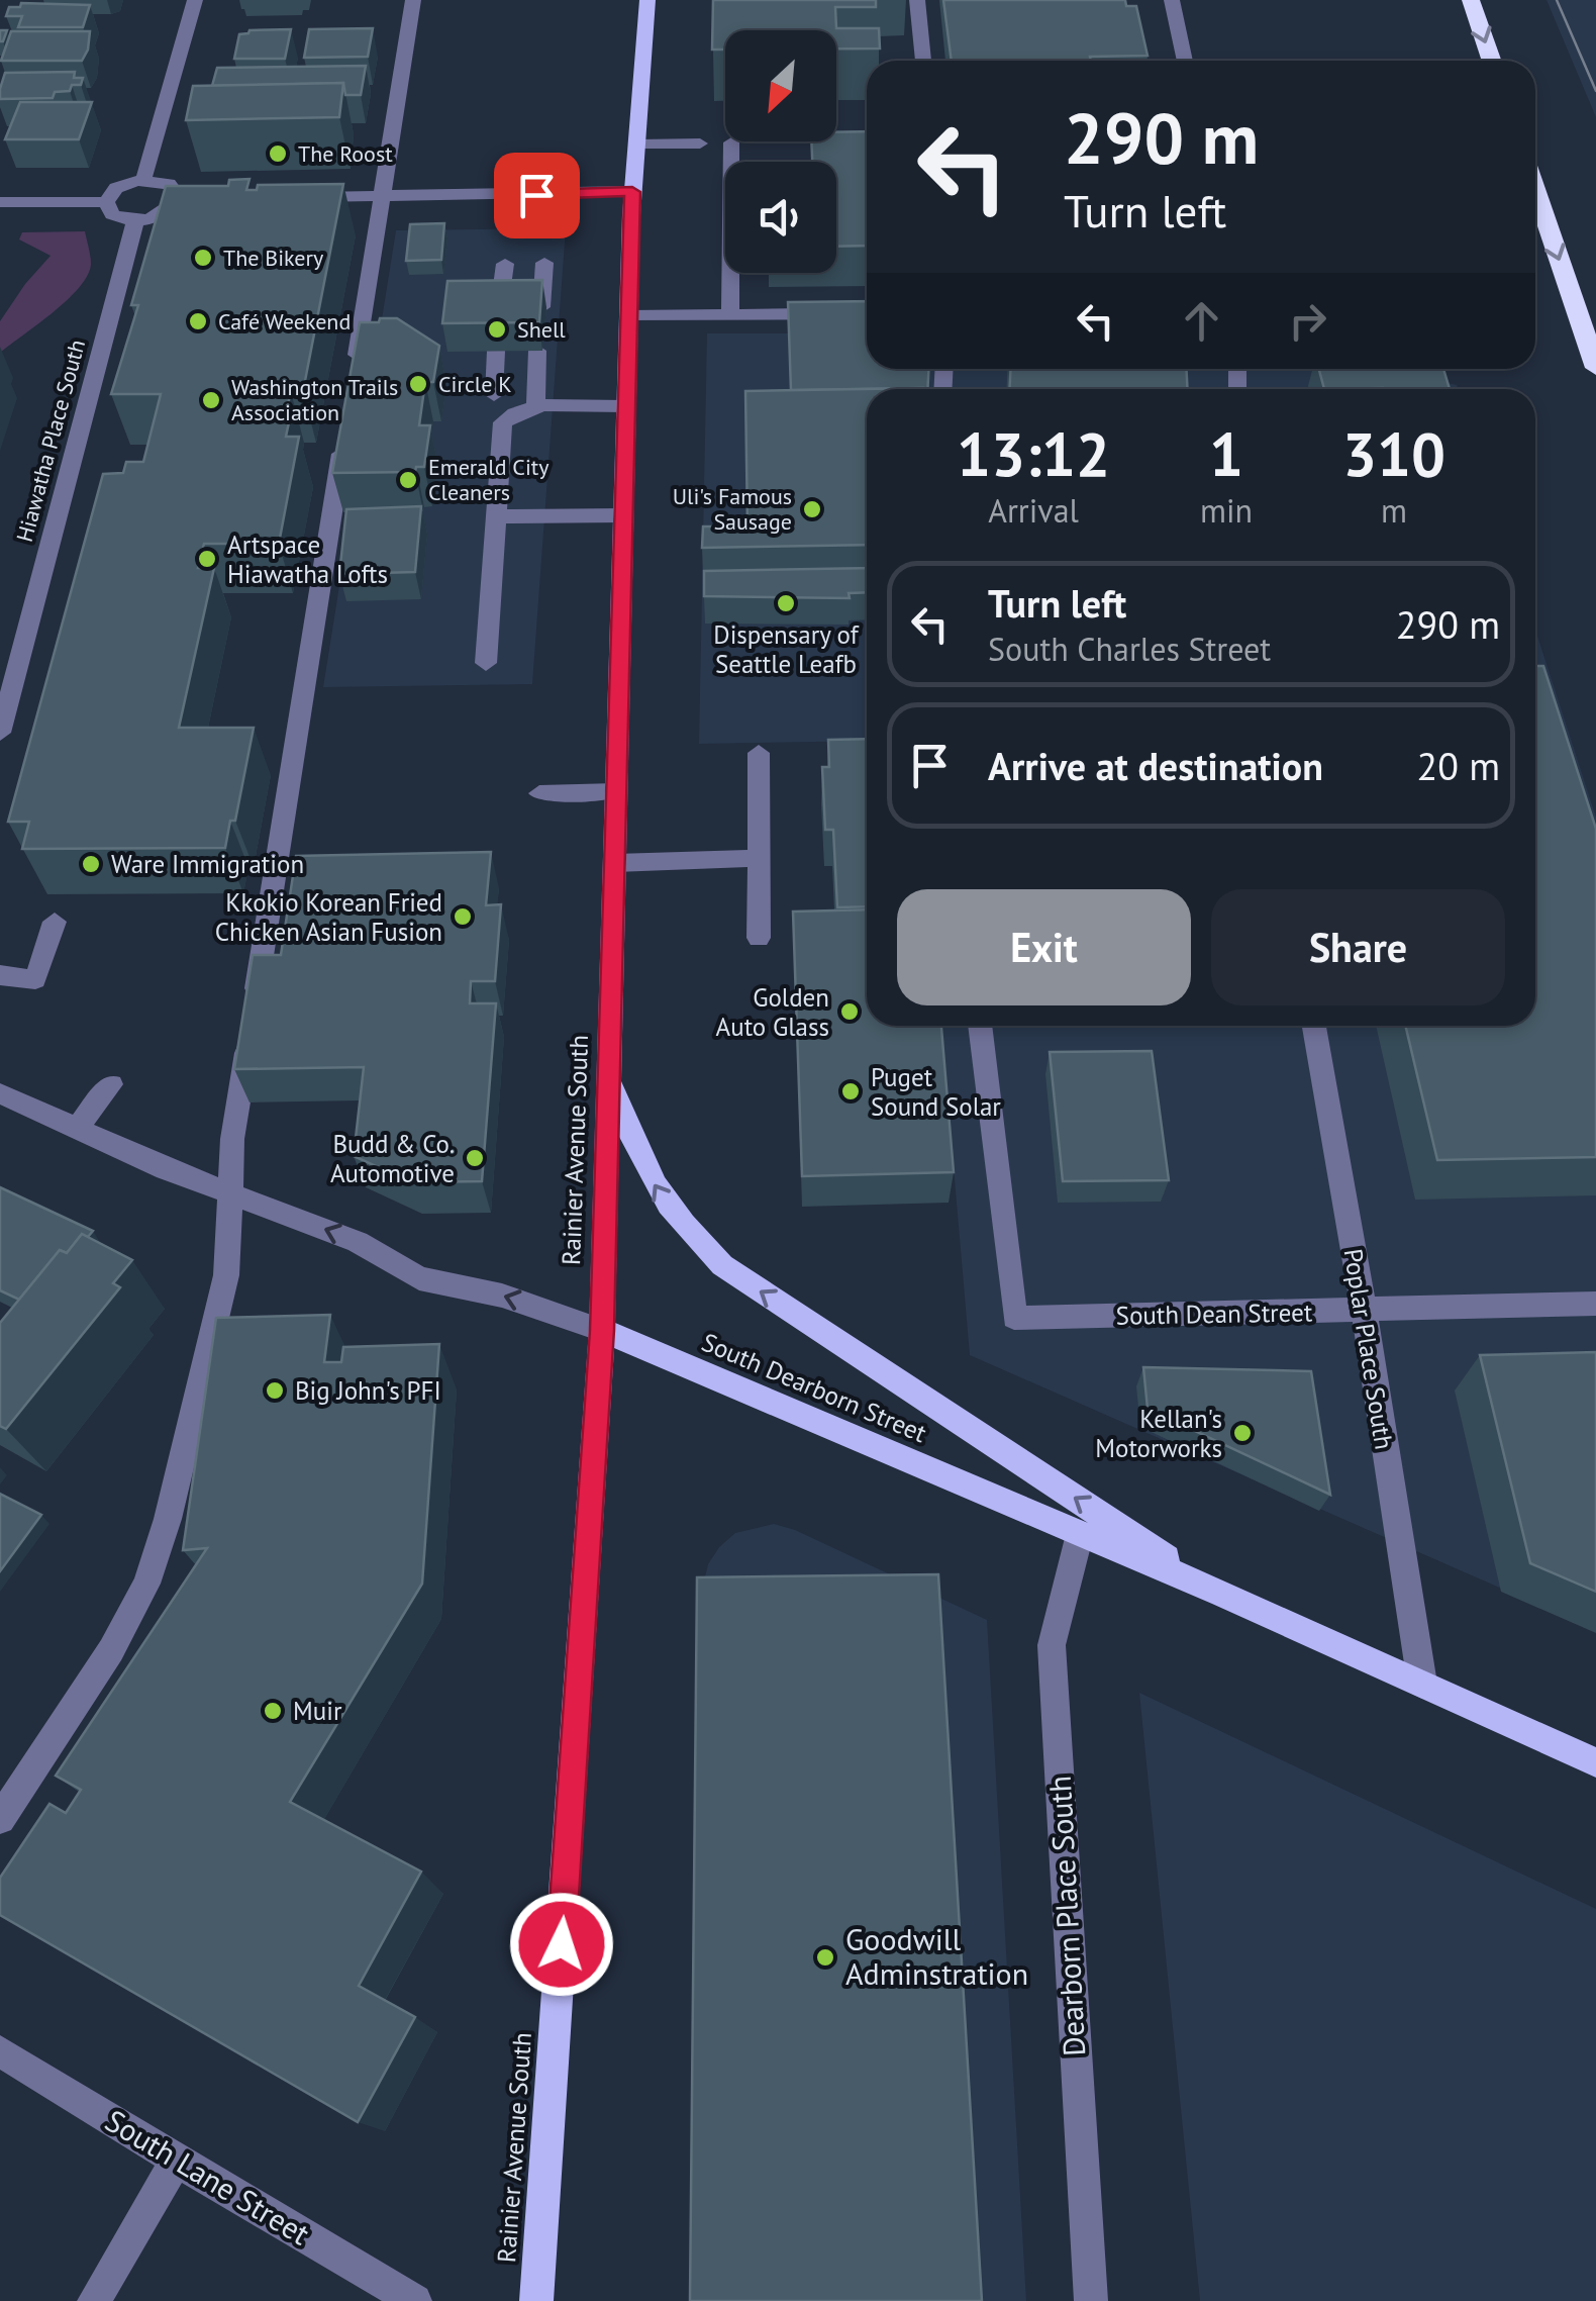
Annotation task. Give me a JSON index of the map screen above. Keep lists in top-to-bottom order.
{
  "streets": {
    "main road": ["Rainier Avenue South", "South Dearborn Street"],
    "street": [
      "Hiawatha Place South",
      "South Dean Street",
      "Poplar Place South",
      "Dearborn Place South",
      "South Lane Street"
    ]
  },
  "crossings": [
    ["Rainier Avenue South", "South Dearborn Street"],
    ["South Dean Street", "Poplar Place South"],
    ["Poplar Place South", "South Dearborn Street"],
    ["South Dearborn Street", "Dearborn Place South"]
  ],
  "places": [
    "The Roost",
    "The Bikery",
    "Café Weekend",
    "Shell",
    "Circle K",
    "Washington Trails Association",
    "Emerald City Cleaners",
    "Uli's Famous Sausage",
    "Artspace Hiawatha Lofts",
    "Dispensary of Seattle Leafb",
    "Ware Immigration",
    "Kkokio Korean Fried Chicken Asian Fusion",
    "Golden Auto Glass",
    "Puget Sound Solar",
    "Budd & Co. Automotive",
    "Big John's PFI",
    "Kellan's Motorworks",
    "Muir",
    "Goodwill Adminstration"
  ],
  "north": "bottom left",
  "page": {
    "turn": ["290 m", "Turn left"],
    "eta": [
      "13:12",
      "Arrival",
      "1",
      "min",
      "310",
      "m"
    ],
    "list": [
      {
        "name": "Turn left",
        "note": "South Charles Street",
        "value": "290 m"
      },
      {
        "name": "Arrive at destination",
        "value": "20 m"
      }
    ],
    "buttons": ["Exit", "Share"]
  }
}
